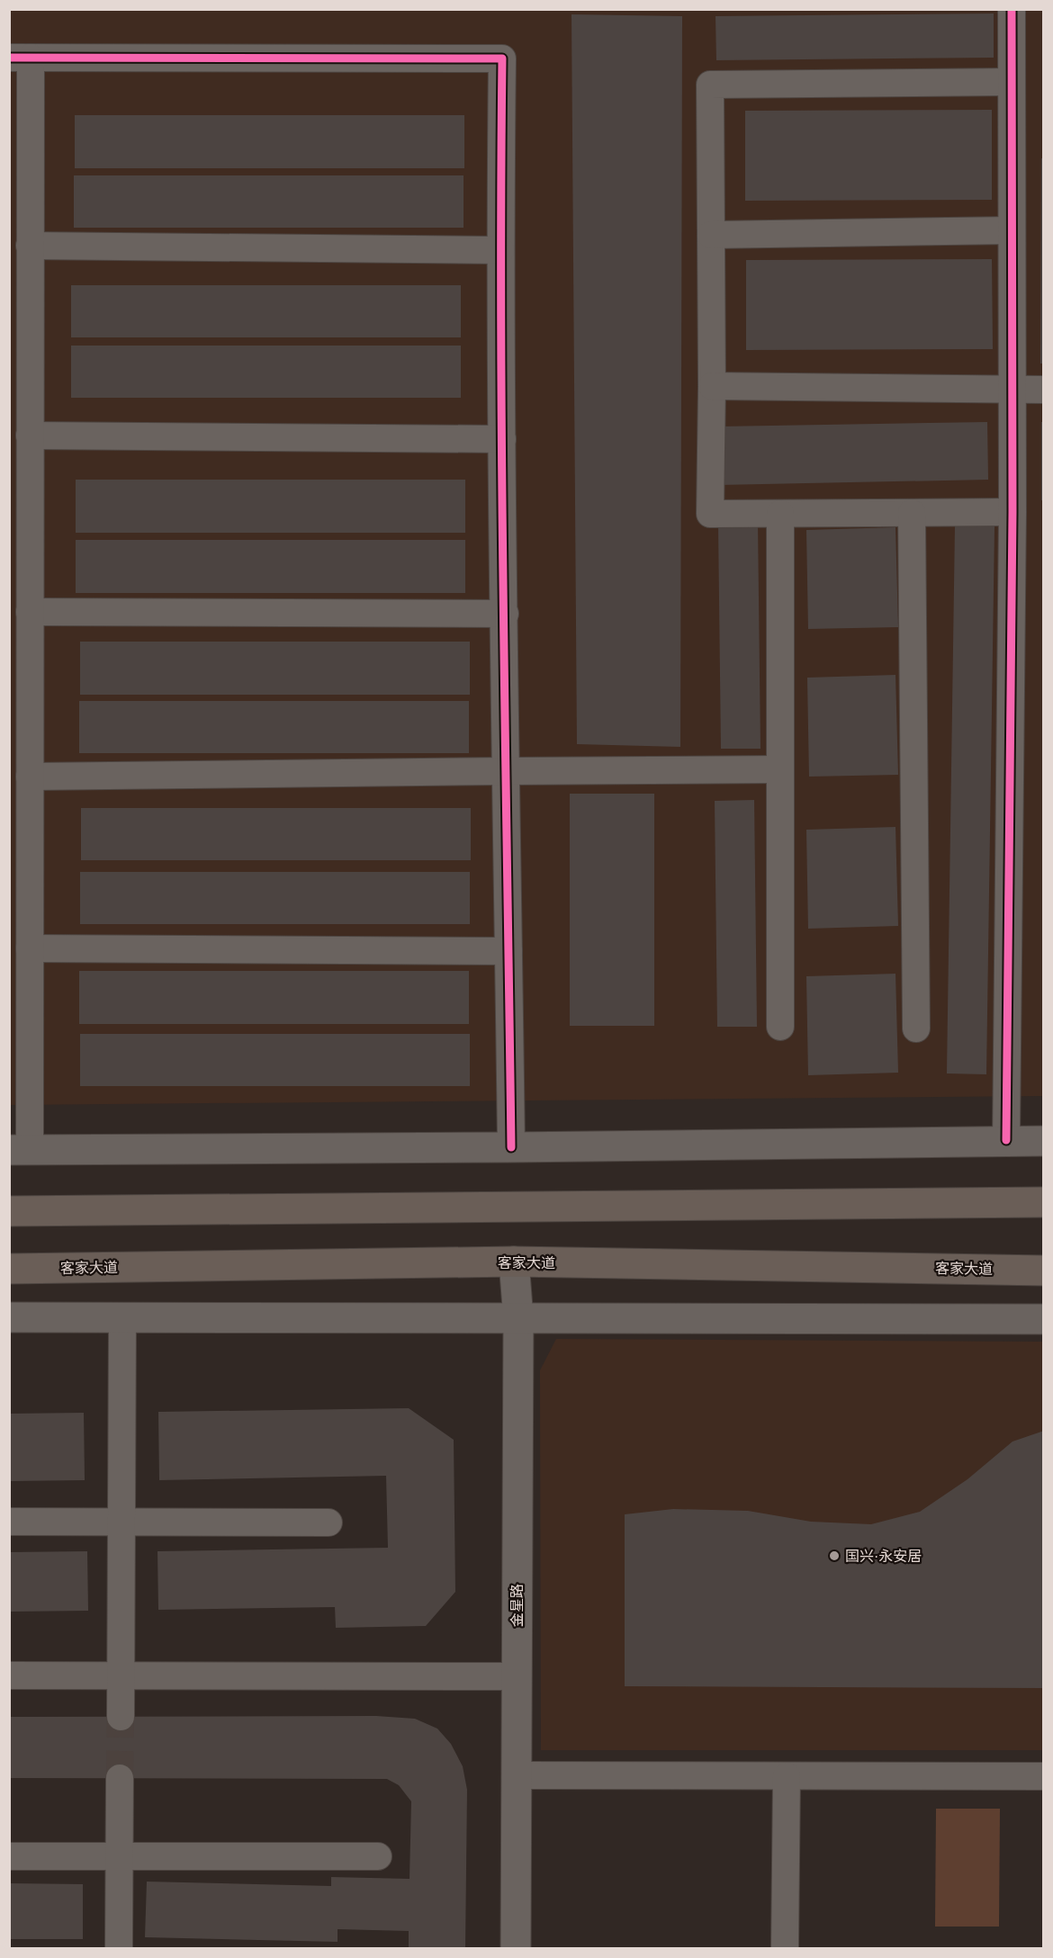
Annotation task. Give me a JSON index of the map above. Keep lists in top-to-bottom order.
{
  "streets": {
    "main road": ["客家大道"],
    "street": ["金星路"]
  },
  "crossings": [
    ["客家大道", "金星路"]
  ],
  "places": ["国兴·永安居"]
}
